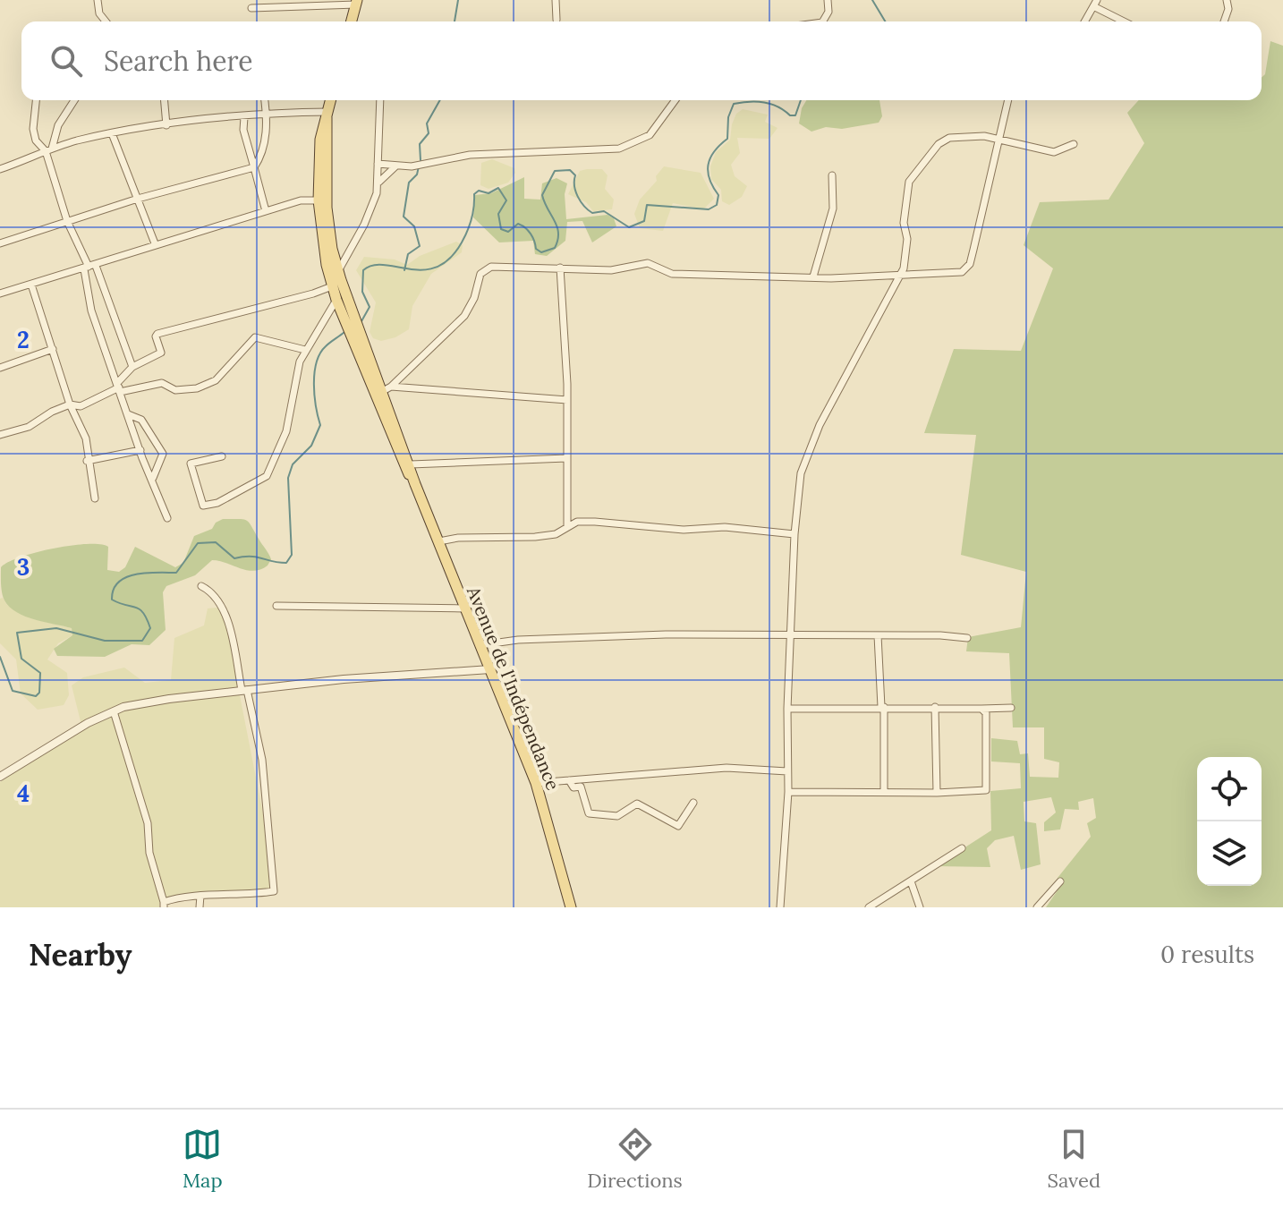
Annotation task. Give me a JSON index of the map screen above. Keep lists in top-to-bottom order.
{
  "streets": {
    "main road": ["Avenue de l'Indépendance"]
  },
  "page": {
    "search": "Search here",
    "heading": ["Nearby", "0 results"],
    "nav": ["Map", "Directions", "Saved"]
  },
  "grid": {
    "rows": ["2", "3", "4"]
  }
}
